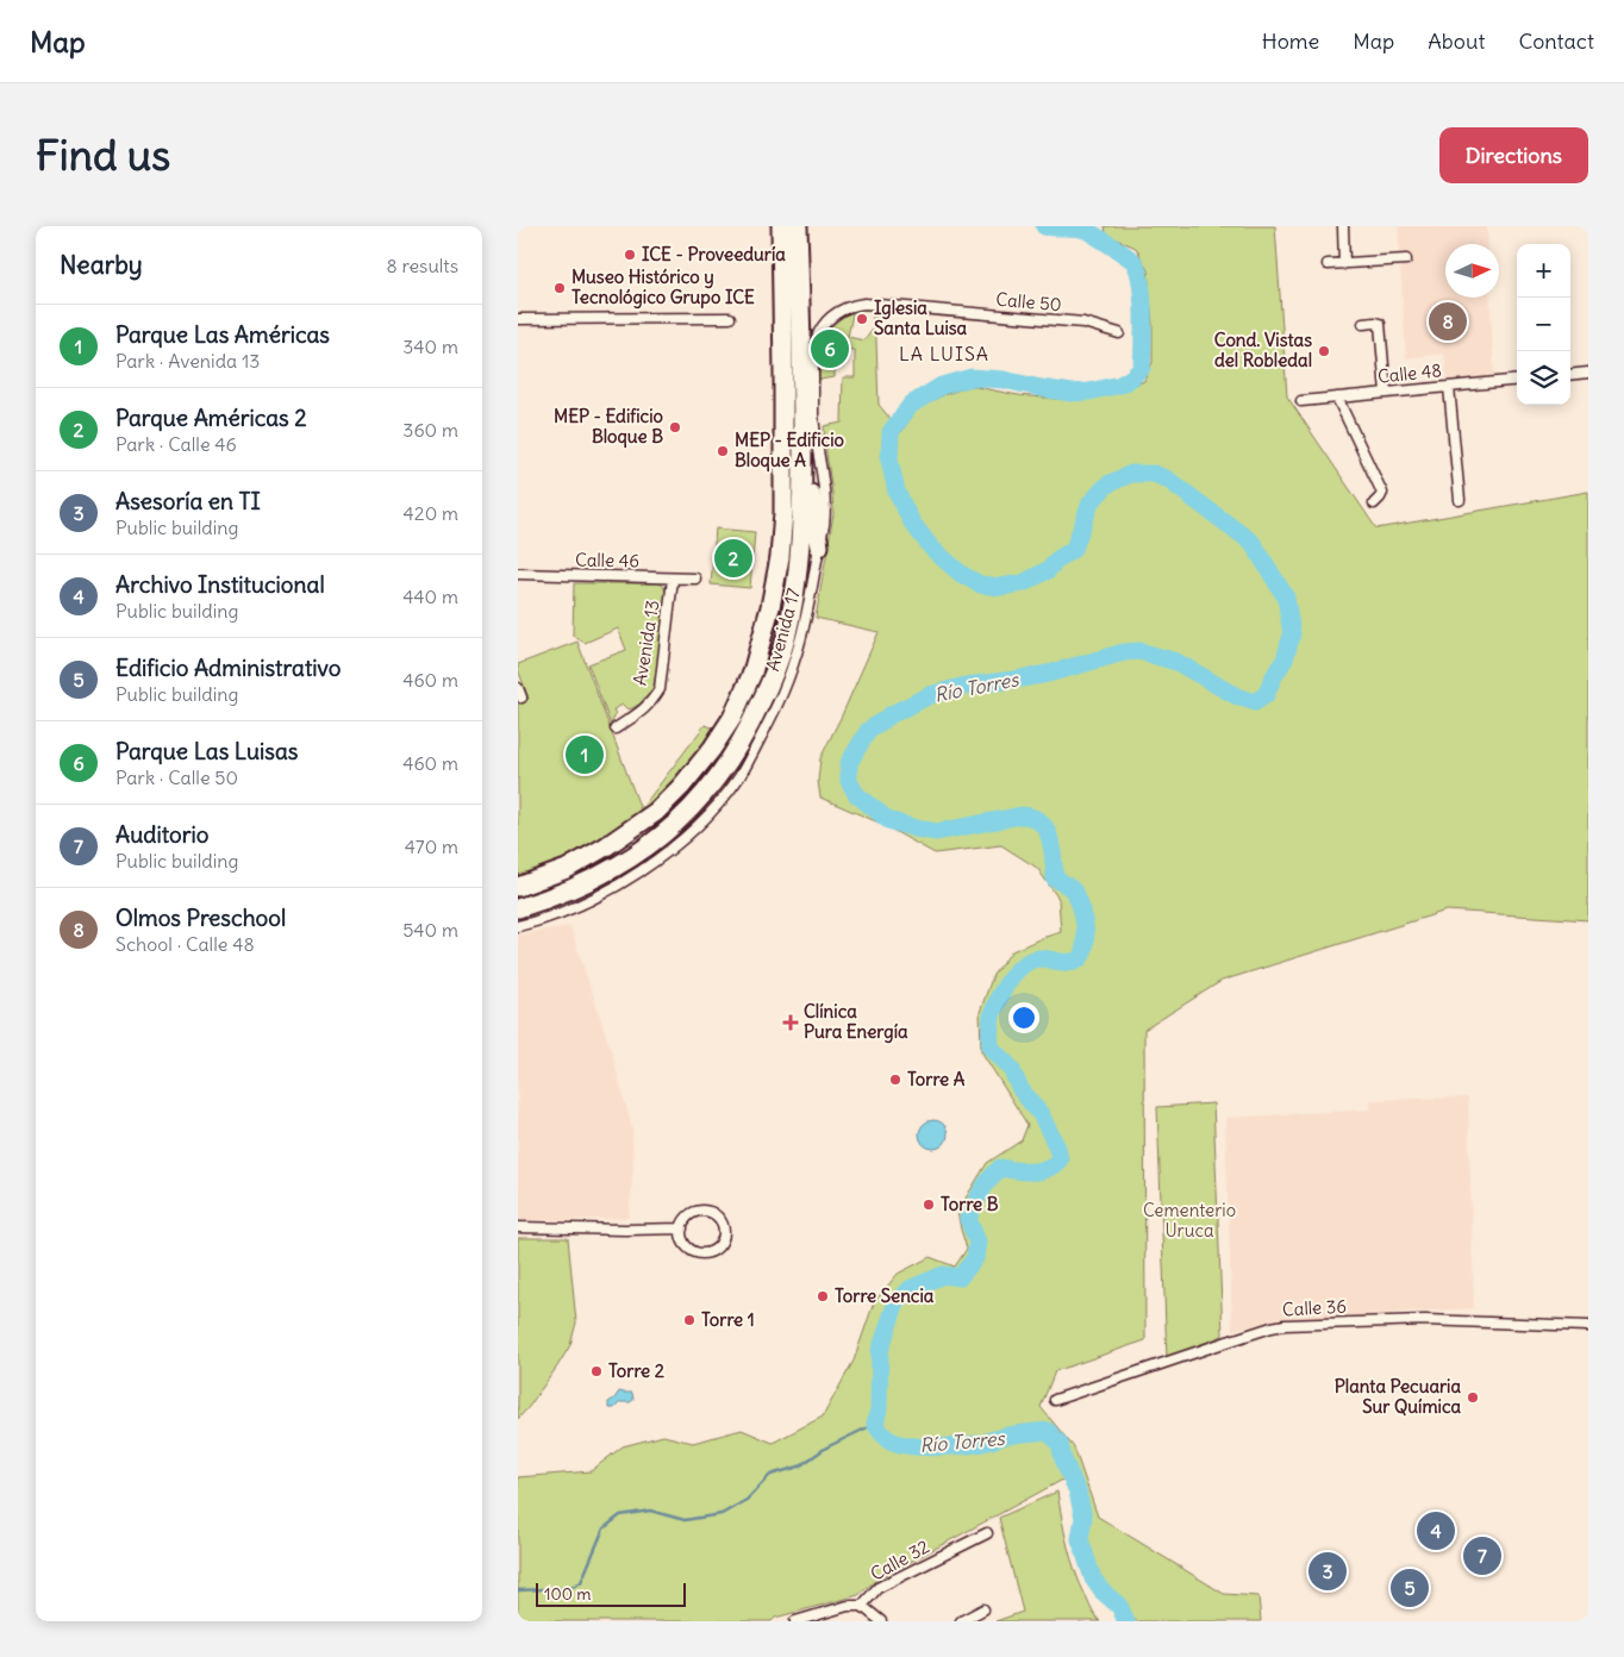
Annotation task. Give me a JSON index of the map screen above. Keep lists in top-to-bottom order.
{
  "streets": {
    "street": [
      "Calle 50",
      "Calle 48",
      "Calle 46",
      "Avenida 17",
      "Avenida 13",
      "Calle 36",
      "Calle 32"
    ]
  },
  "crossings": [
    ["Calle 50", "Avenida 17"],
    ["Calle 46", "Avenida 13"]
  ],
  "districts": ["LA LUISA"],
  "water": ["Río Torres"],
  "parks": ["Cementerio Uruca"],
  "places": {
    "other": [
      "ICE - Proveeduría",
      "Museo Histórico y Tecnológico Grupo ICE",
      "Iglesia Santa Luisa",
      "Cond. Vistas del Robledal",
      "MEP - Edificio Bloque B",
      "MEP - Edificio Bloque A",
      "Torre A",
      "Torre B",
      "Torre Sencia",
      "Torre 1",
      "Torre 2",
      "Planta Pecuaria Sur Química"
    ],
    "health": ["Clínica Pura Energía"]
  },
  "scale_bar": "100 m",
  "north": "right",
  "page": {
    "header": "Map",
    "nav": [
      "Home",
      "Map",
      "About",
      "Contact"
    ],
    "buttons": "Directions",
    "title": "Find us",
    "heading": ["Nearby", "8 results"],
    "map_buttons": ["+", "−"],
    "pins": [
      "8",
      "6",
      "2",
      "1",
      "4",
      "7",
      "3",
      "5"
    ],
    "list": [
      {
        "mark": "1",
        "name": "Parque Las Américas",
        "note": "Park · Avenida 13",
        "value": "340 m"
      },
      {
        "mark": "2",
        "name": "Parque Américas 2",
        "note": "Park · Calle 46",
        "value": "360 m"
      },
      {
        "mark": "3",
        "name": "Asesoría en TI",
        "note": "Public building",
        "value": "420 m"
      },
      {
        "mark": "4",
        "name": "Archivo Institucional",
        "note": "Public building",
        "value": "440 m"
      },
      {
        "mark": "5",
        "name": "Edificio Administrativo",
        "note": "Public building",
        "value": "460 m"
      },
      {
        "mark": "6",
        "name": "Parque Las Luisas",
        "note": "Park · Calle 50",
        "value": "460 m"
      },
      {
        "mark": "7",
        "name": "Auditorio",
        "note": "Public building",
        "value": "470 m"
      },
      {
        "mark": "8",
        "name": "Olmos Preschool",
        "note": "School · Calle 48",
        "value": "540 m"
      }
    ],
    "scale": "100 m"
  }
}
